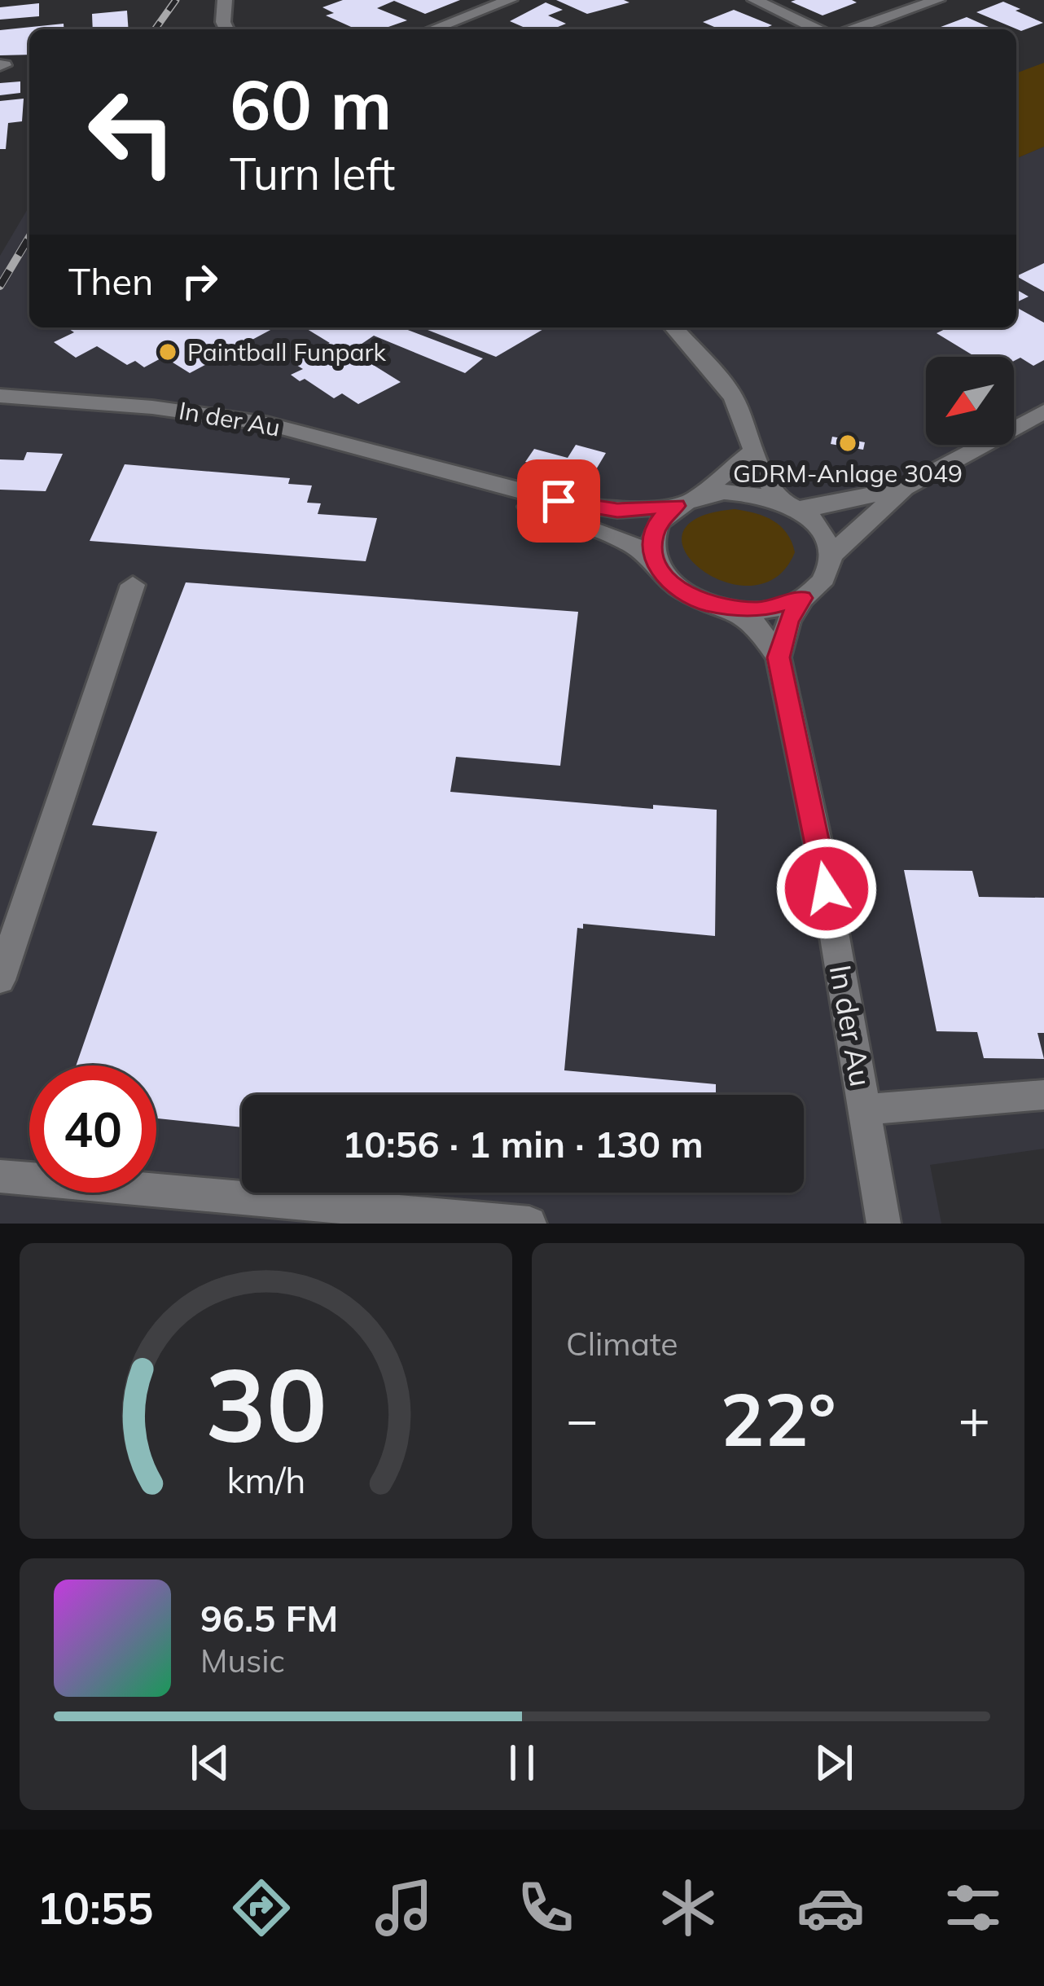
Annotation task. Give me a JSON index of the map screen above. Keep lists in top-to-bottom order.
{
  "streets": {
    "street": ["In der Au"]
  },
  "places": ["Paintball Funpark", "GDRM-Anlage 3049"],
  "north": "bottom left",
  "page": {
    "turn": ["60 m", "Turn left"],
    "then": "Then",
    "limit": "40",
    "trip": "10:56 · 1 min · 130 m",
    "tile": "Climate",
    "heat": ["−", "22°", "+"],
    "song": ["96.5 FM", "Music"],
    "tabs": "10:55",
    "gauge": ["30", "km/h"]
  }
}
